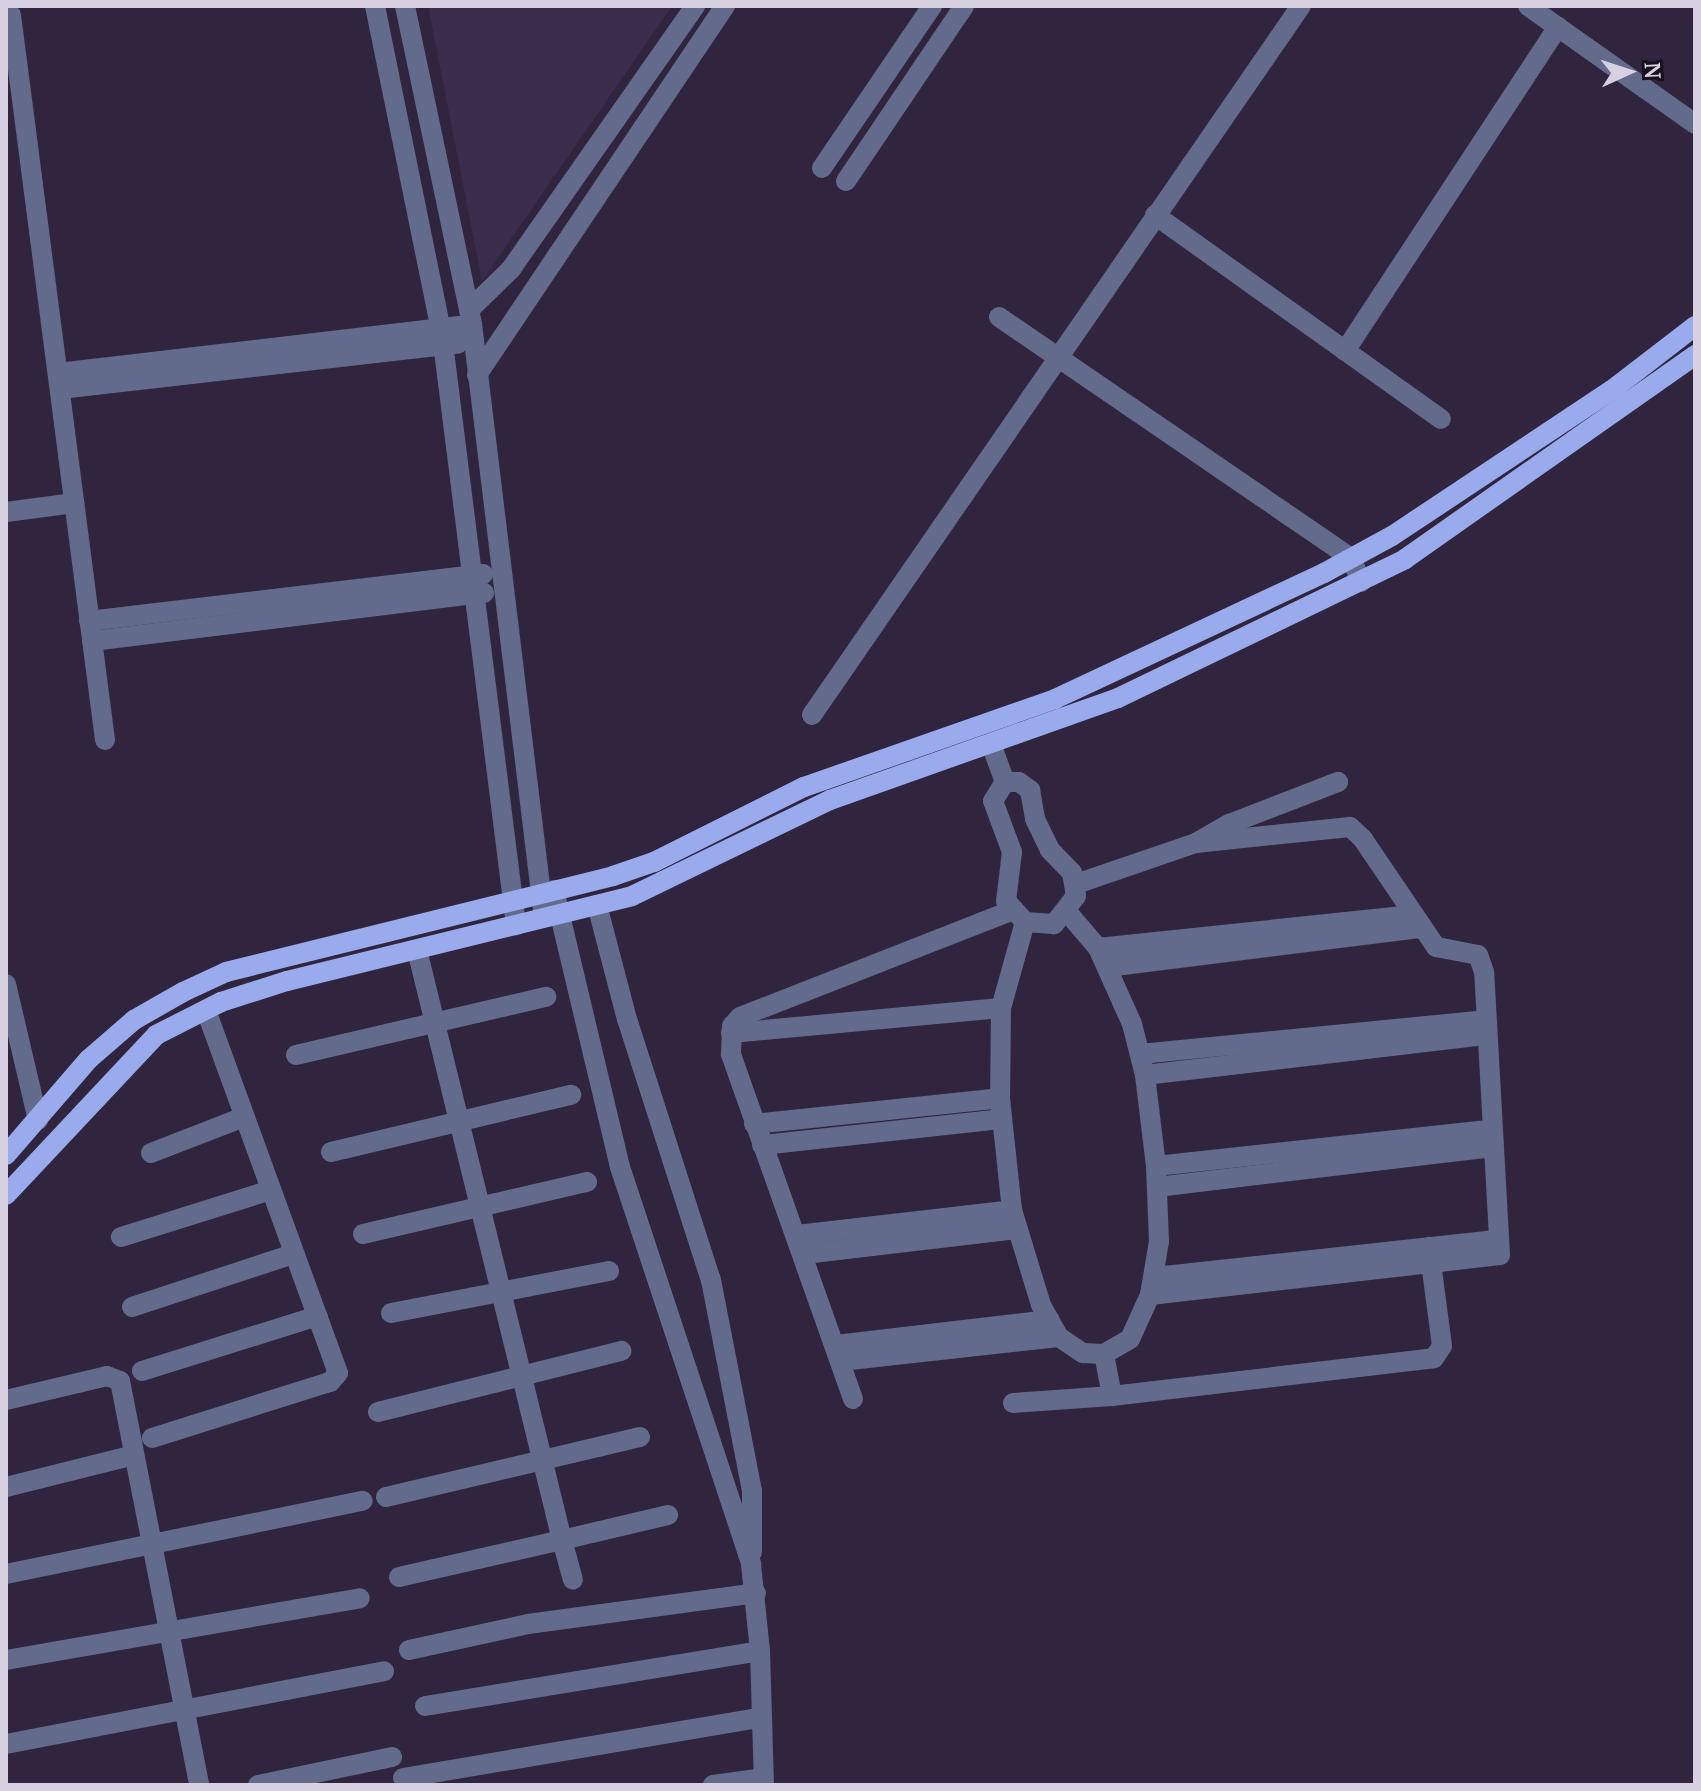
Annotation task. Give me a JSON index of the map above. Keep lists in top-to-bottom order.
{
  "north": "right"
}
